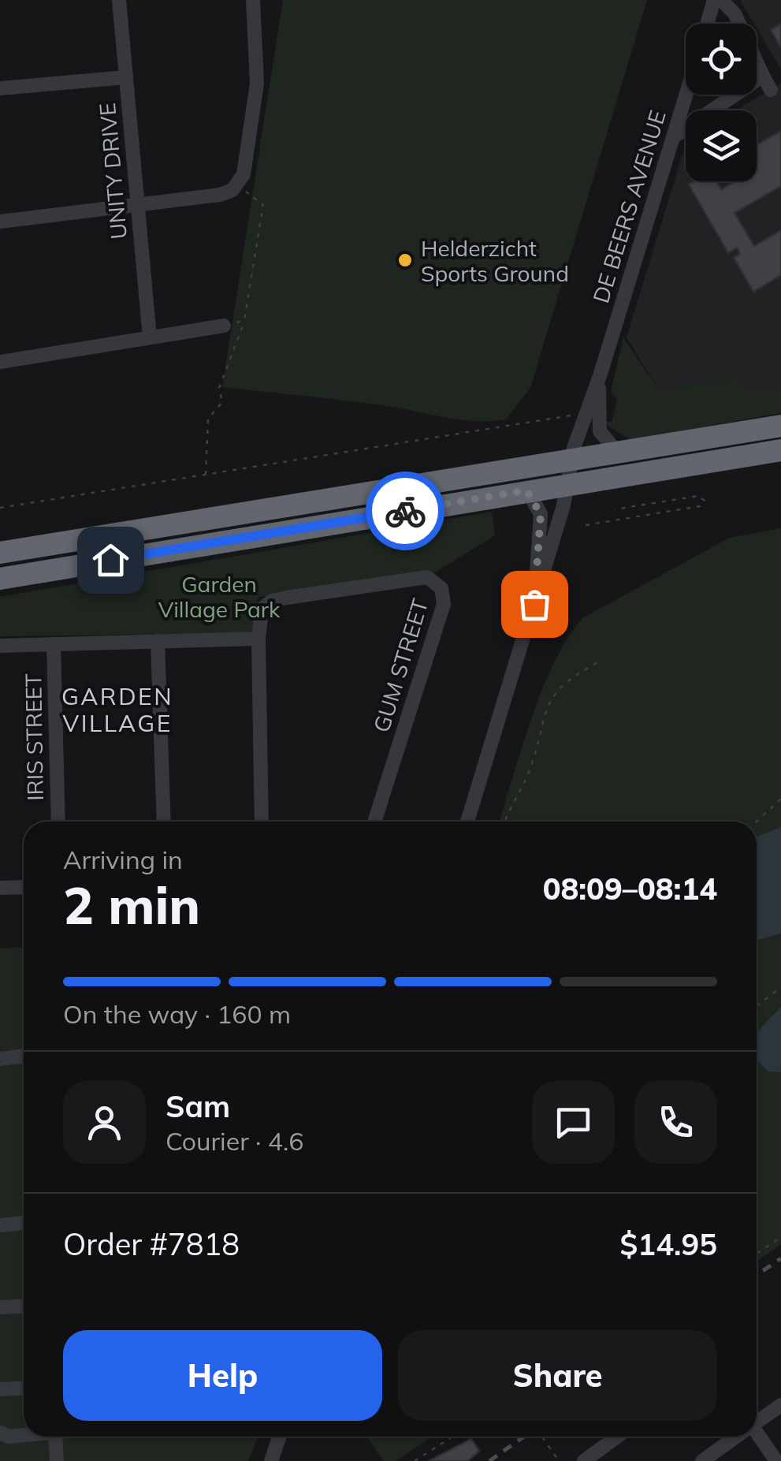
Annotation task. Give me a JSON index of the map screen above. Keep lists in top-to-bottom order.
{
  "streets": {
    "street": [
      "UNITY DRIVE",
      "DE BEERS AVENUE",
      "GUM STREET",
      "IRIS STREET"
    ]
  },
  "districts": ["GARDEN VILLAGE"],
  "parks": ["Garden Village Park"],
  "places": ["Helderzicht Sports Ground"],
  "page": {
    "heading": ["2 min", "Arriving in", "08:09–08:14"],
    "panel": [
      "Sam",
      "Courier · 4.6",
      "Order #7818",
      "$14.95"
    ],
    "bar": "On the way · 160 m",
    "buttons": ["Help", "Share"]
  }
}
